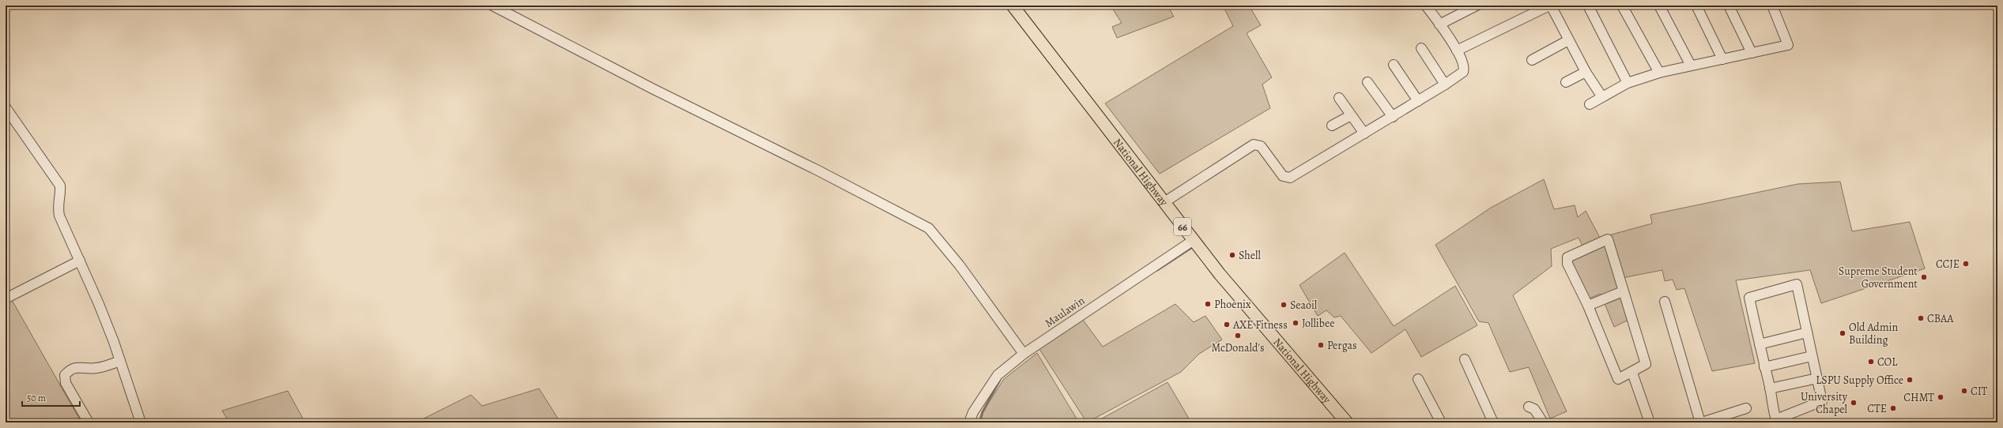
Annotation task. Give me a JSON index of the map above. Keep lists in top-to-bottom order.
{
  "streets": {
    "main road": ["National Highway", "66"],
    "street": ["Maulawin"]
  },
  "crossings": [
    ["National Highway", "Maulawin"]
  ],
  "places": [
    "Shell",
    "CCJE",
    "Supreme Student Government",
    "Phoenix",
    "Seaoil",
    "CBAA",
    "Jollibee",
    "AXE Fitness",
    "Old Admin Building",
    "McDonald's",
    "Pergas",
    "COL",
    "LSPU Supply Office",
    "CIT",
    "CHMT",
    "University Chapel",
    "CTE"
  ],
  "scale_bar": "50 m"
}
